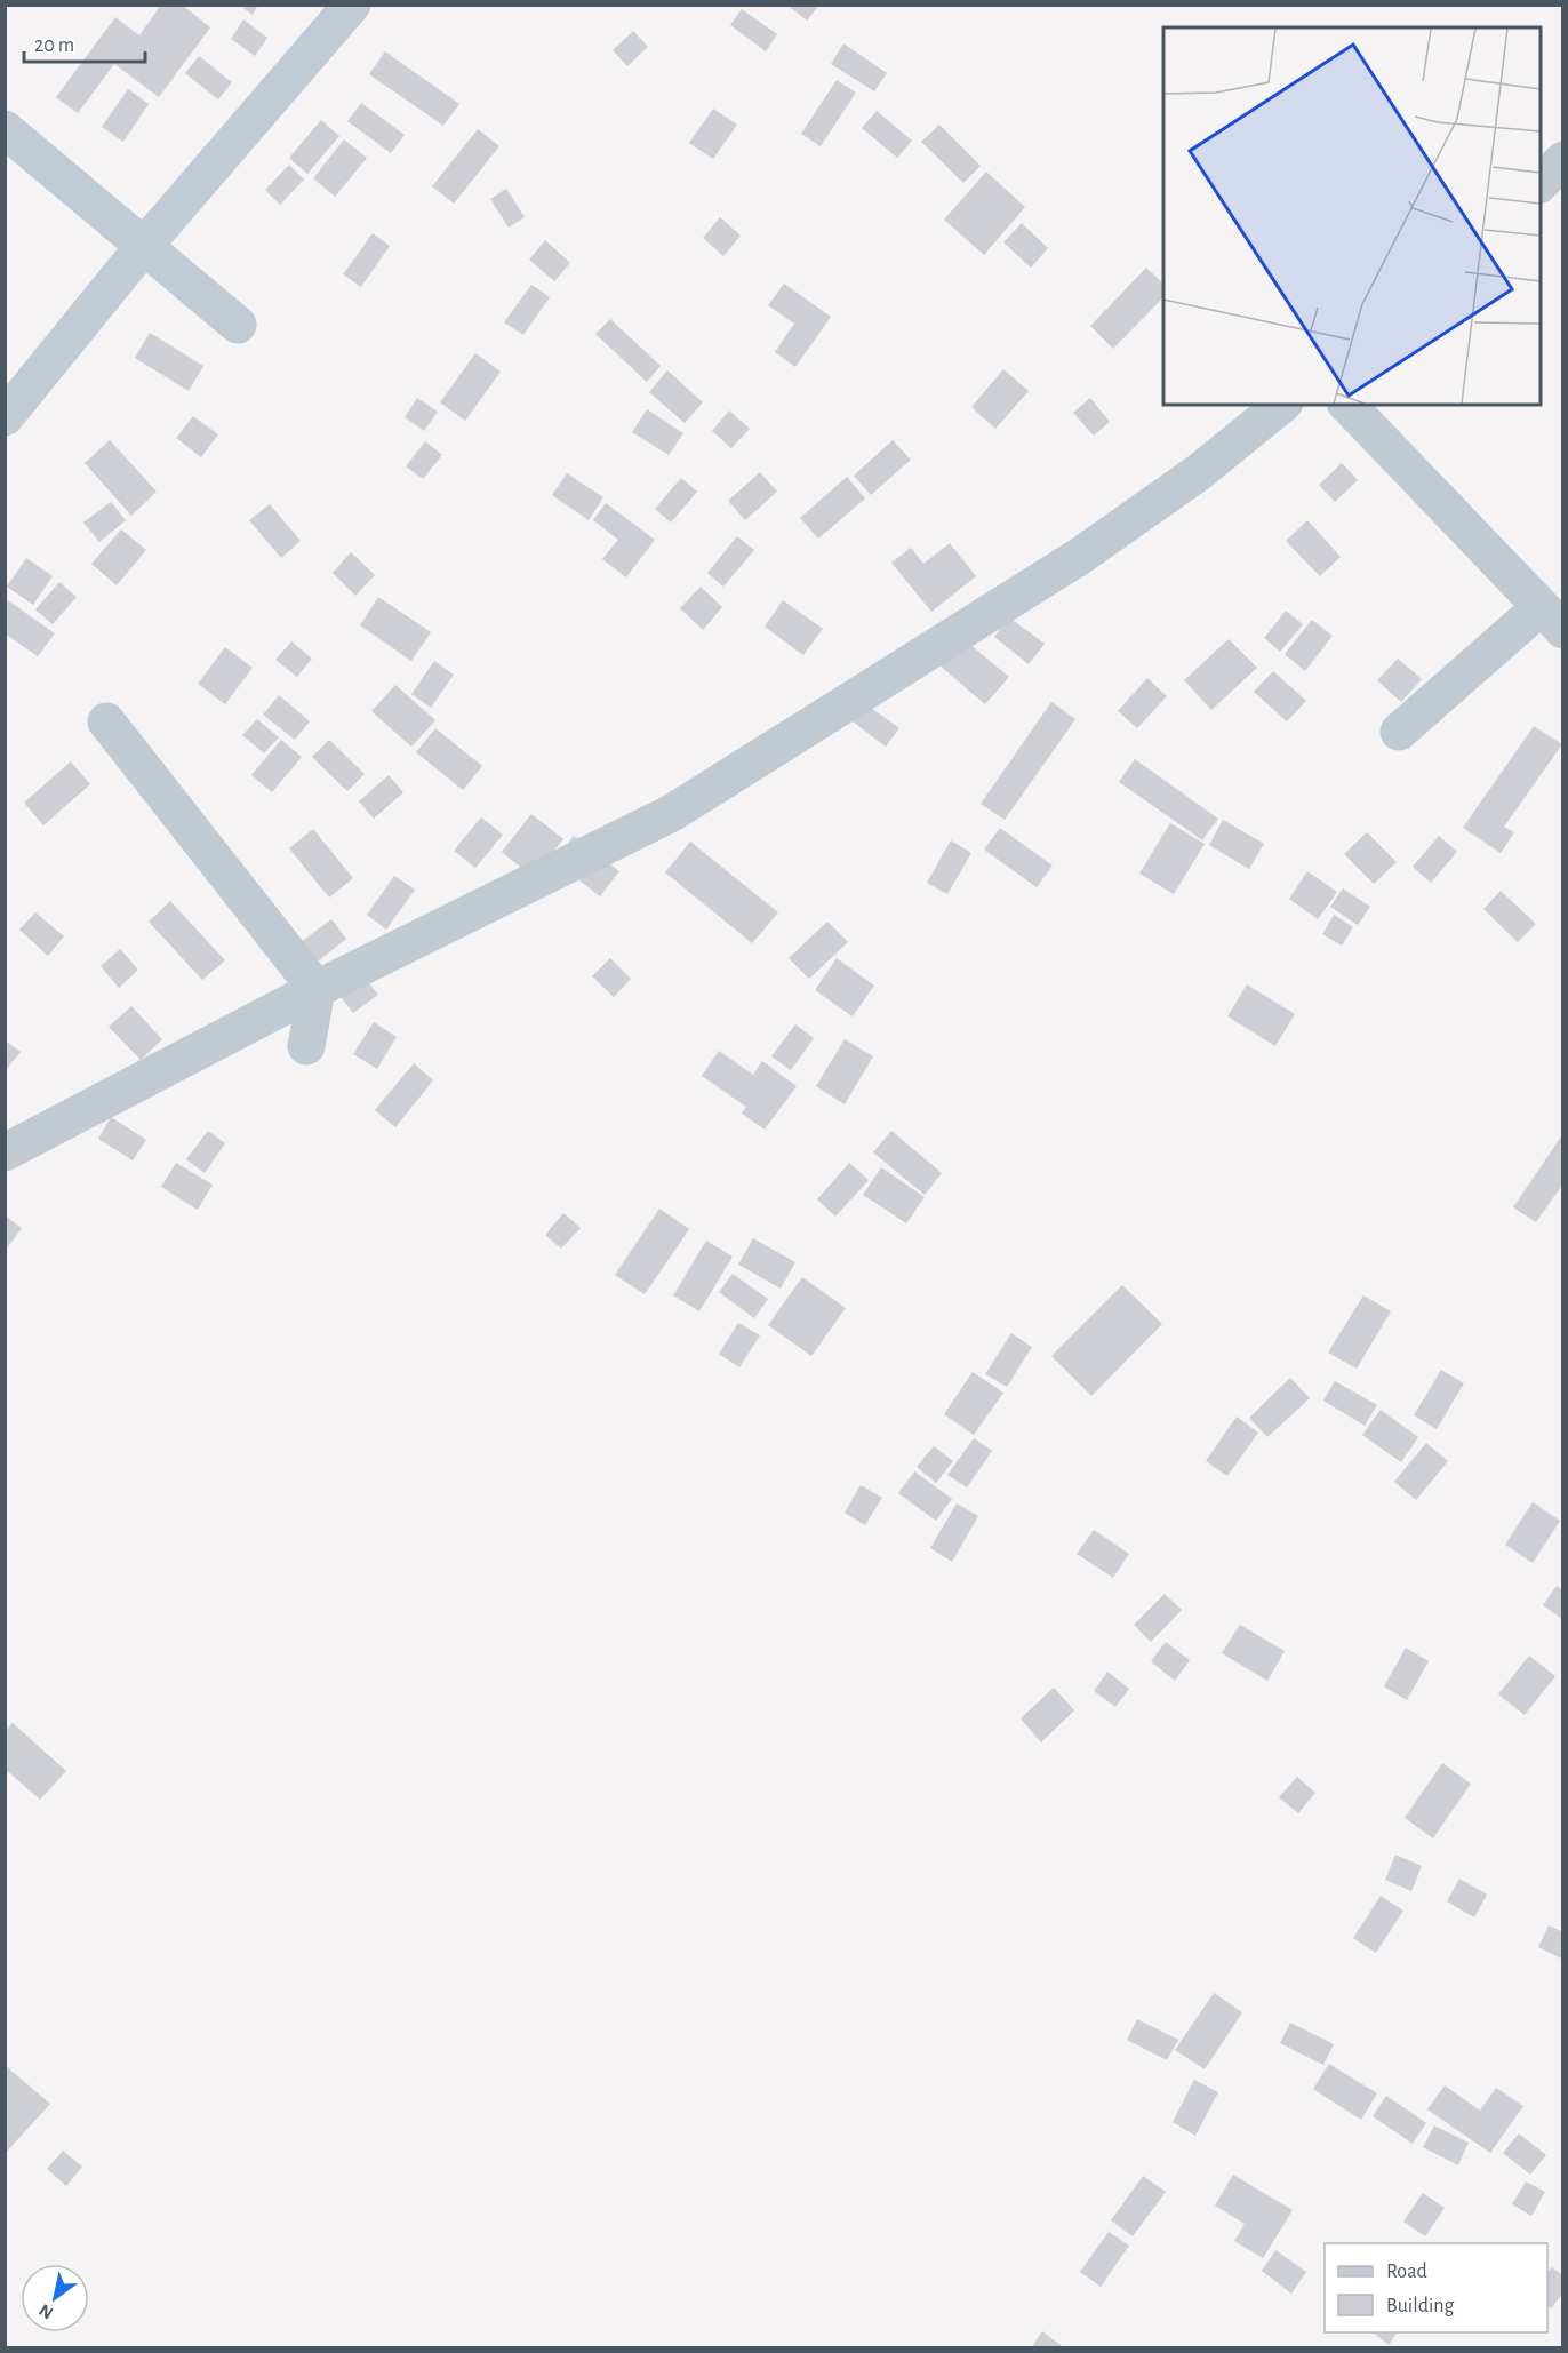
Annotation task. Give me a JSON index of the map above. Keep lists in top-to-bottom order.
{
  "legend": ["Road", "Building"],
  "scale_bar": "20 m",
  "north": "bottom left"
}
